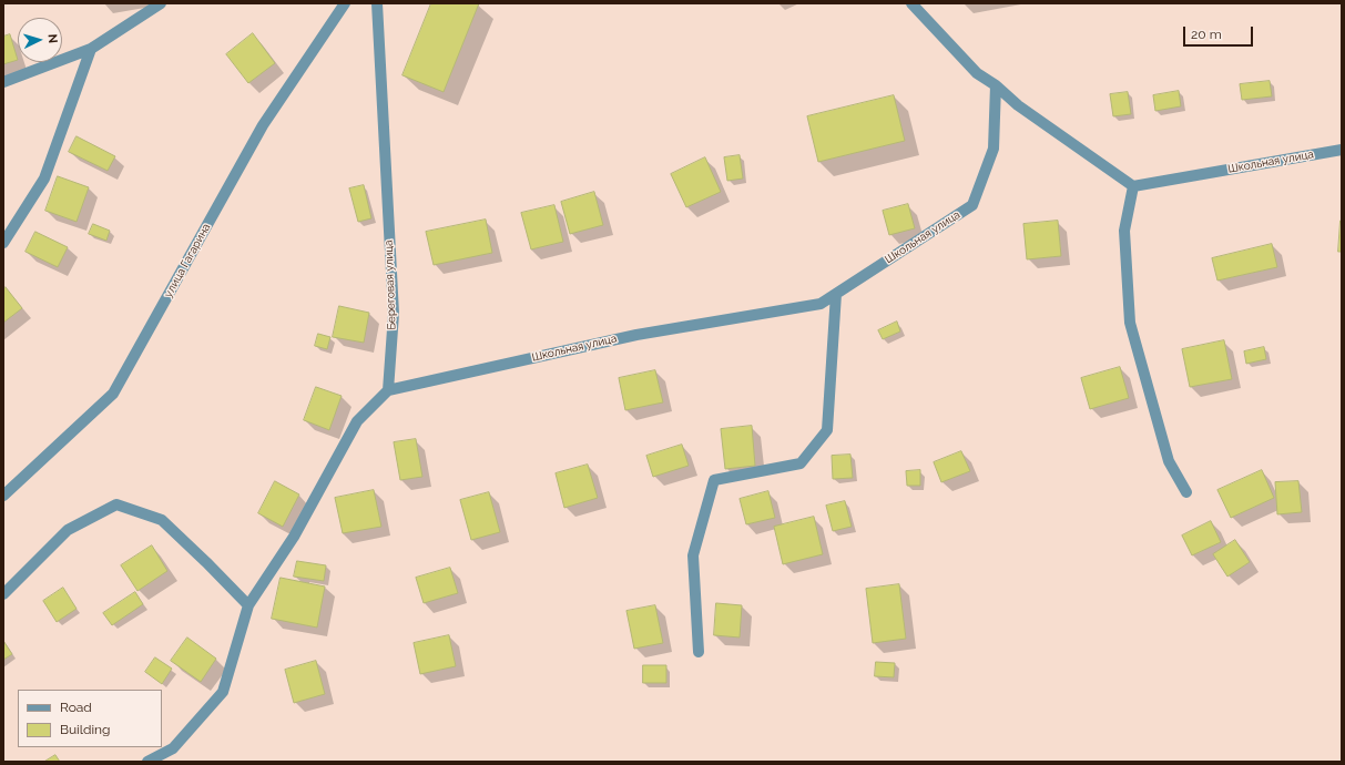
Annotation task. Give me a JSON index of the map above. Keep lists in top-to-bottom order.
{
  "streets": {
    "street": ["Школьная улица", "улица Гагарина", "Береговая улица"]
  },
  "crossings": [
    ["Школьная улица", "Береговая улица"]
  ],
  "legend": ["Road", "Building"],
  "scale_bar": "20 m",
  "north": "right"
}
